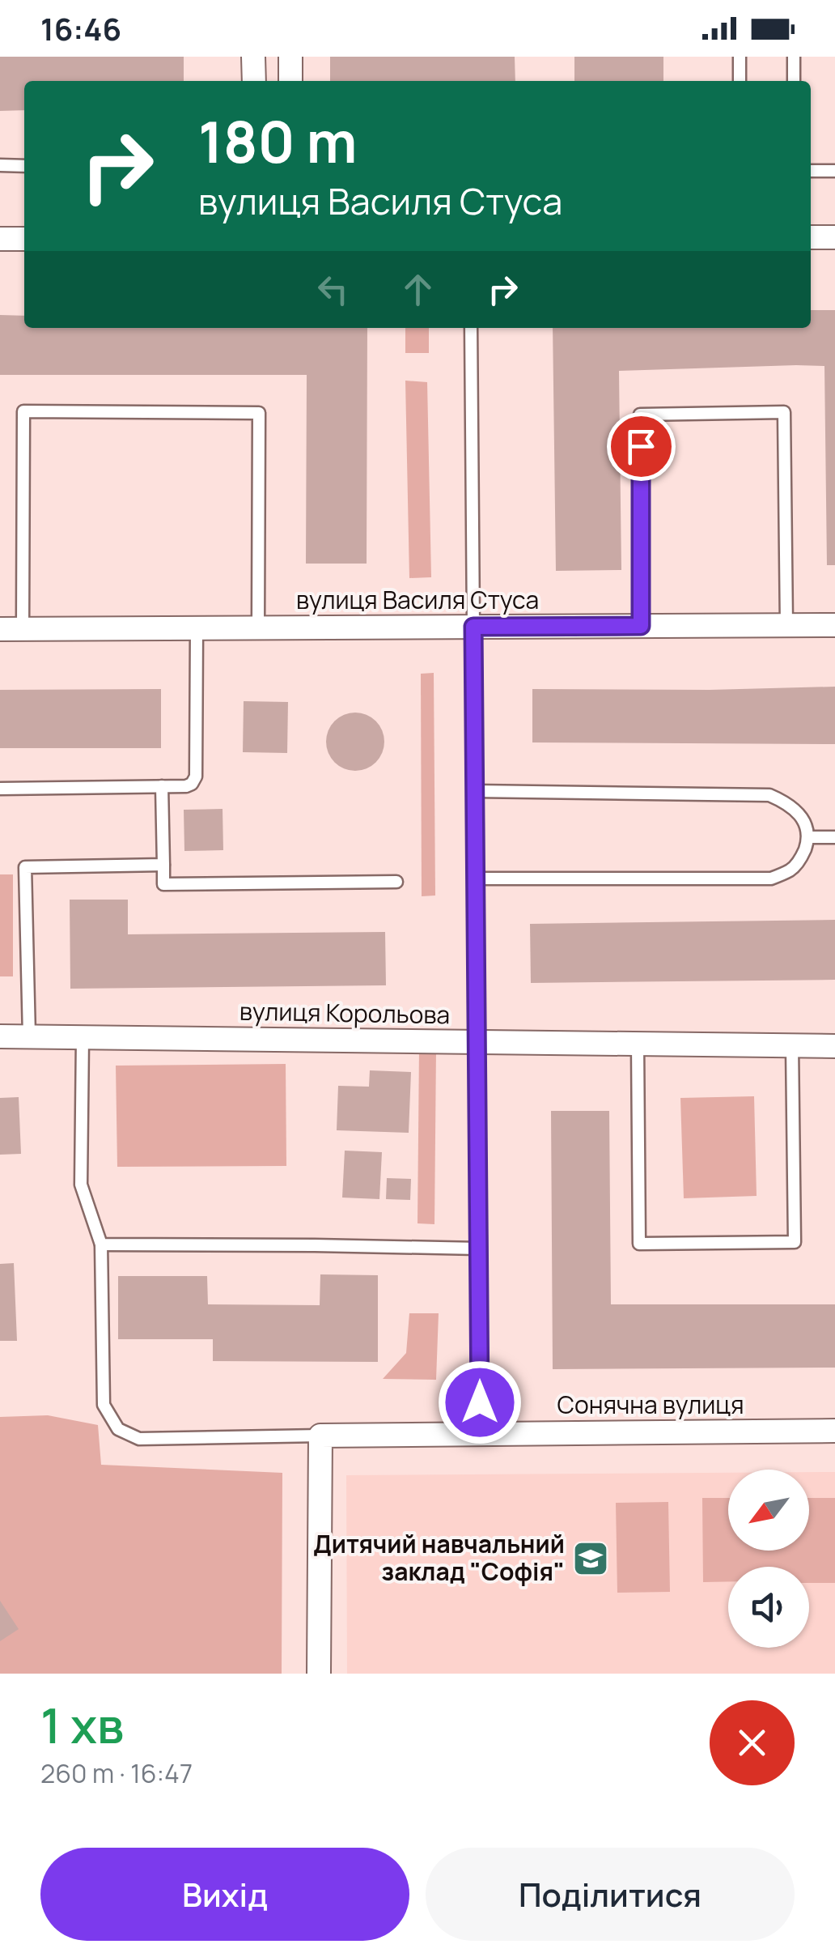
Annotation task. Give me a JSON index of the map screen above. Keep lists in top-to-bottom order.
{
  "streets": {
    "street": ["вулиця Василя Стуса", "вулиця Корольова", "Сонячна вулиця"]
  },
  "places": {
    "school or university": ["Дитячий навчальний заклад \"Софія\""]
  },
  "north": "bottom left",
  "page": {
    "status": "16:46",
    "turn": ["180 m", "вулиця Василя Стуса"],
    "heading": ["1 хв", "260 m · 16:47"],
    "buttons": ["Вихід", "Поділитися"]
  }
}
